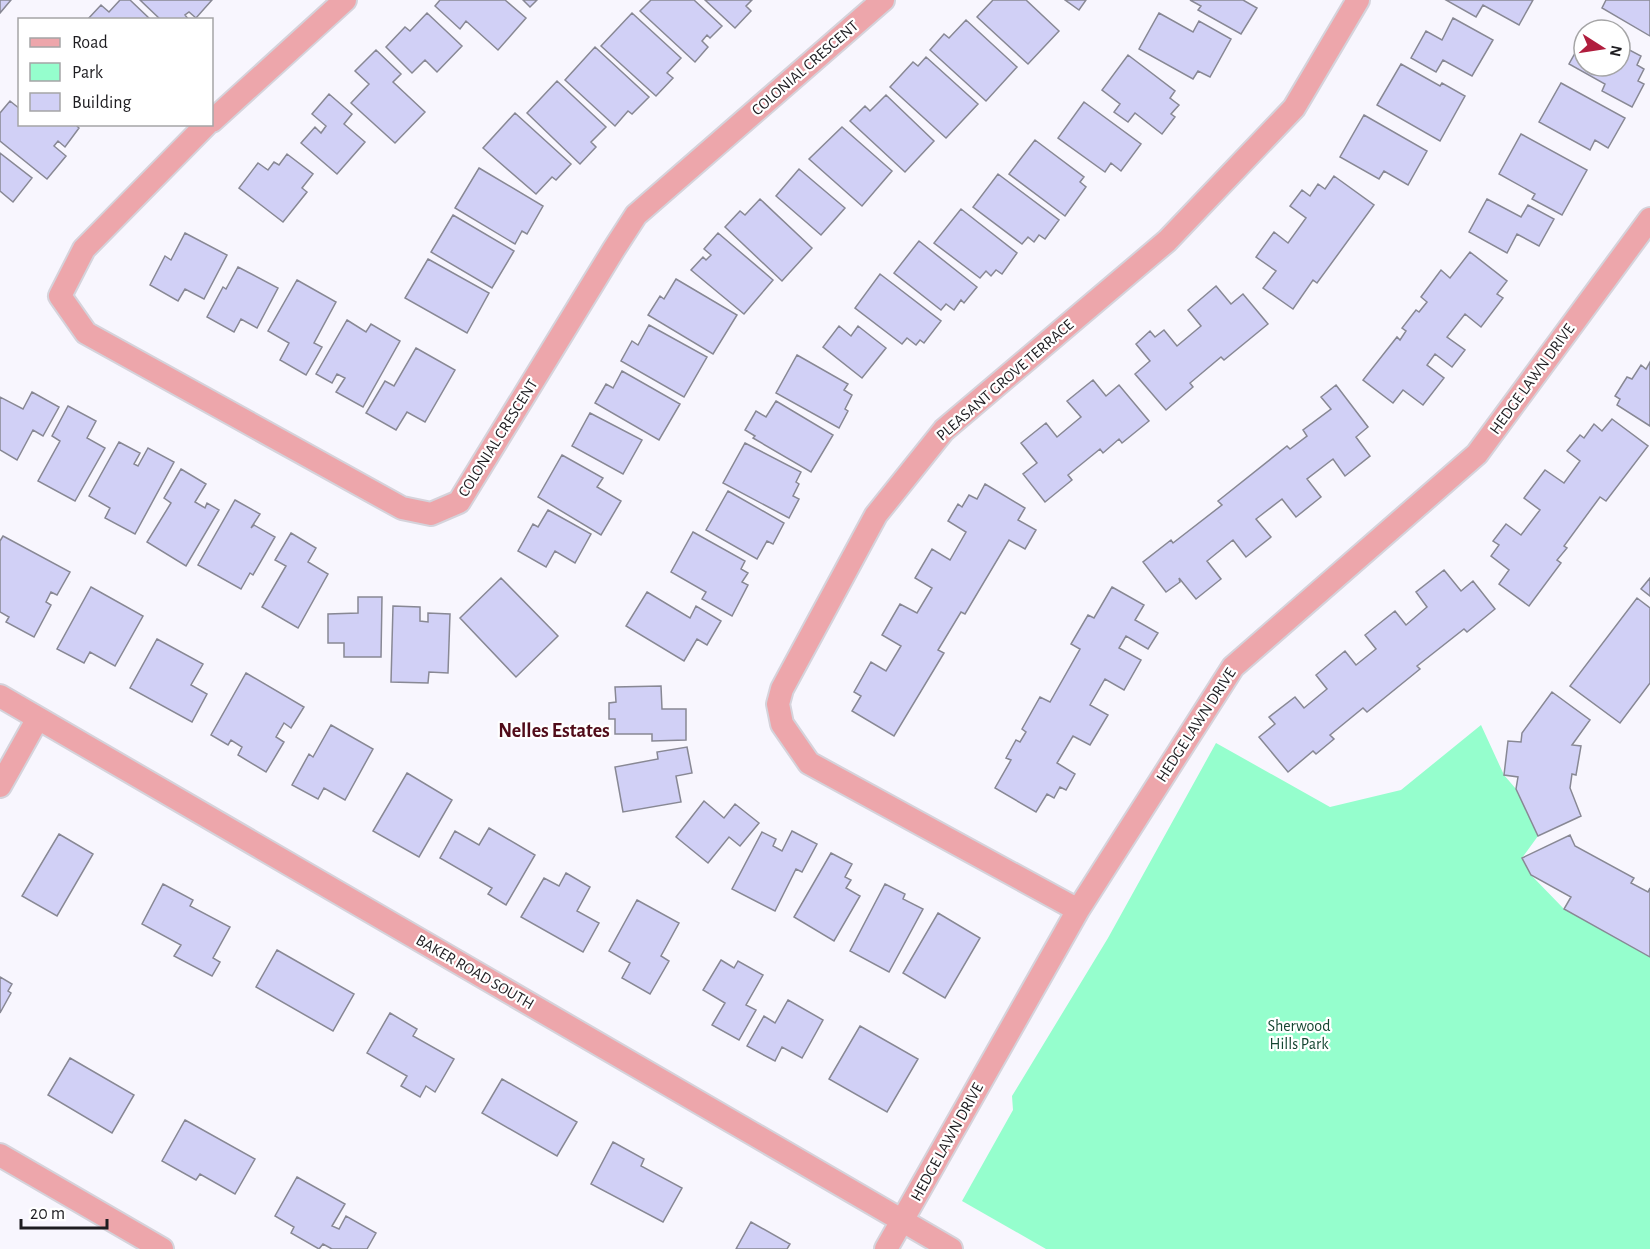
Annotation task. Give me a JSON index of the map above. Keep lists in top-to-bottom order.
{
  "streets": {
    "street": [
      "COLONIAL CRESCENT",
      "HEDGE LAWN DRIVE",
      "PLEASANT GROVE TERRACE",
      "BAKER ROAD SOUTH"
    ]
  },
  "crossings": [
    ["HEDGE LAWN DRIVE", "PLEASANT GROVE TERRACE"],
    ["HEDGE LAWN DRIVE", "BAKER ROAD SOUTH"]
  ],
  "districts": ["Nelles Estates"],
  "parks": ["Sherwood Hills Park"],
  "legend": ["Road", "Park", "Building"],
  "scale_bar": "20 m",
  "north": "right"
}
